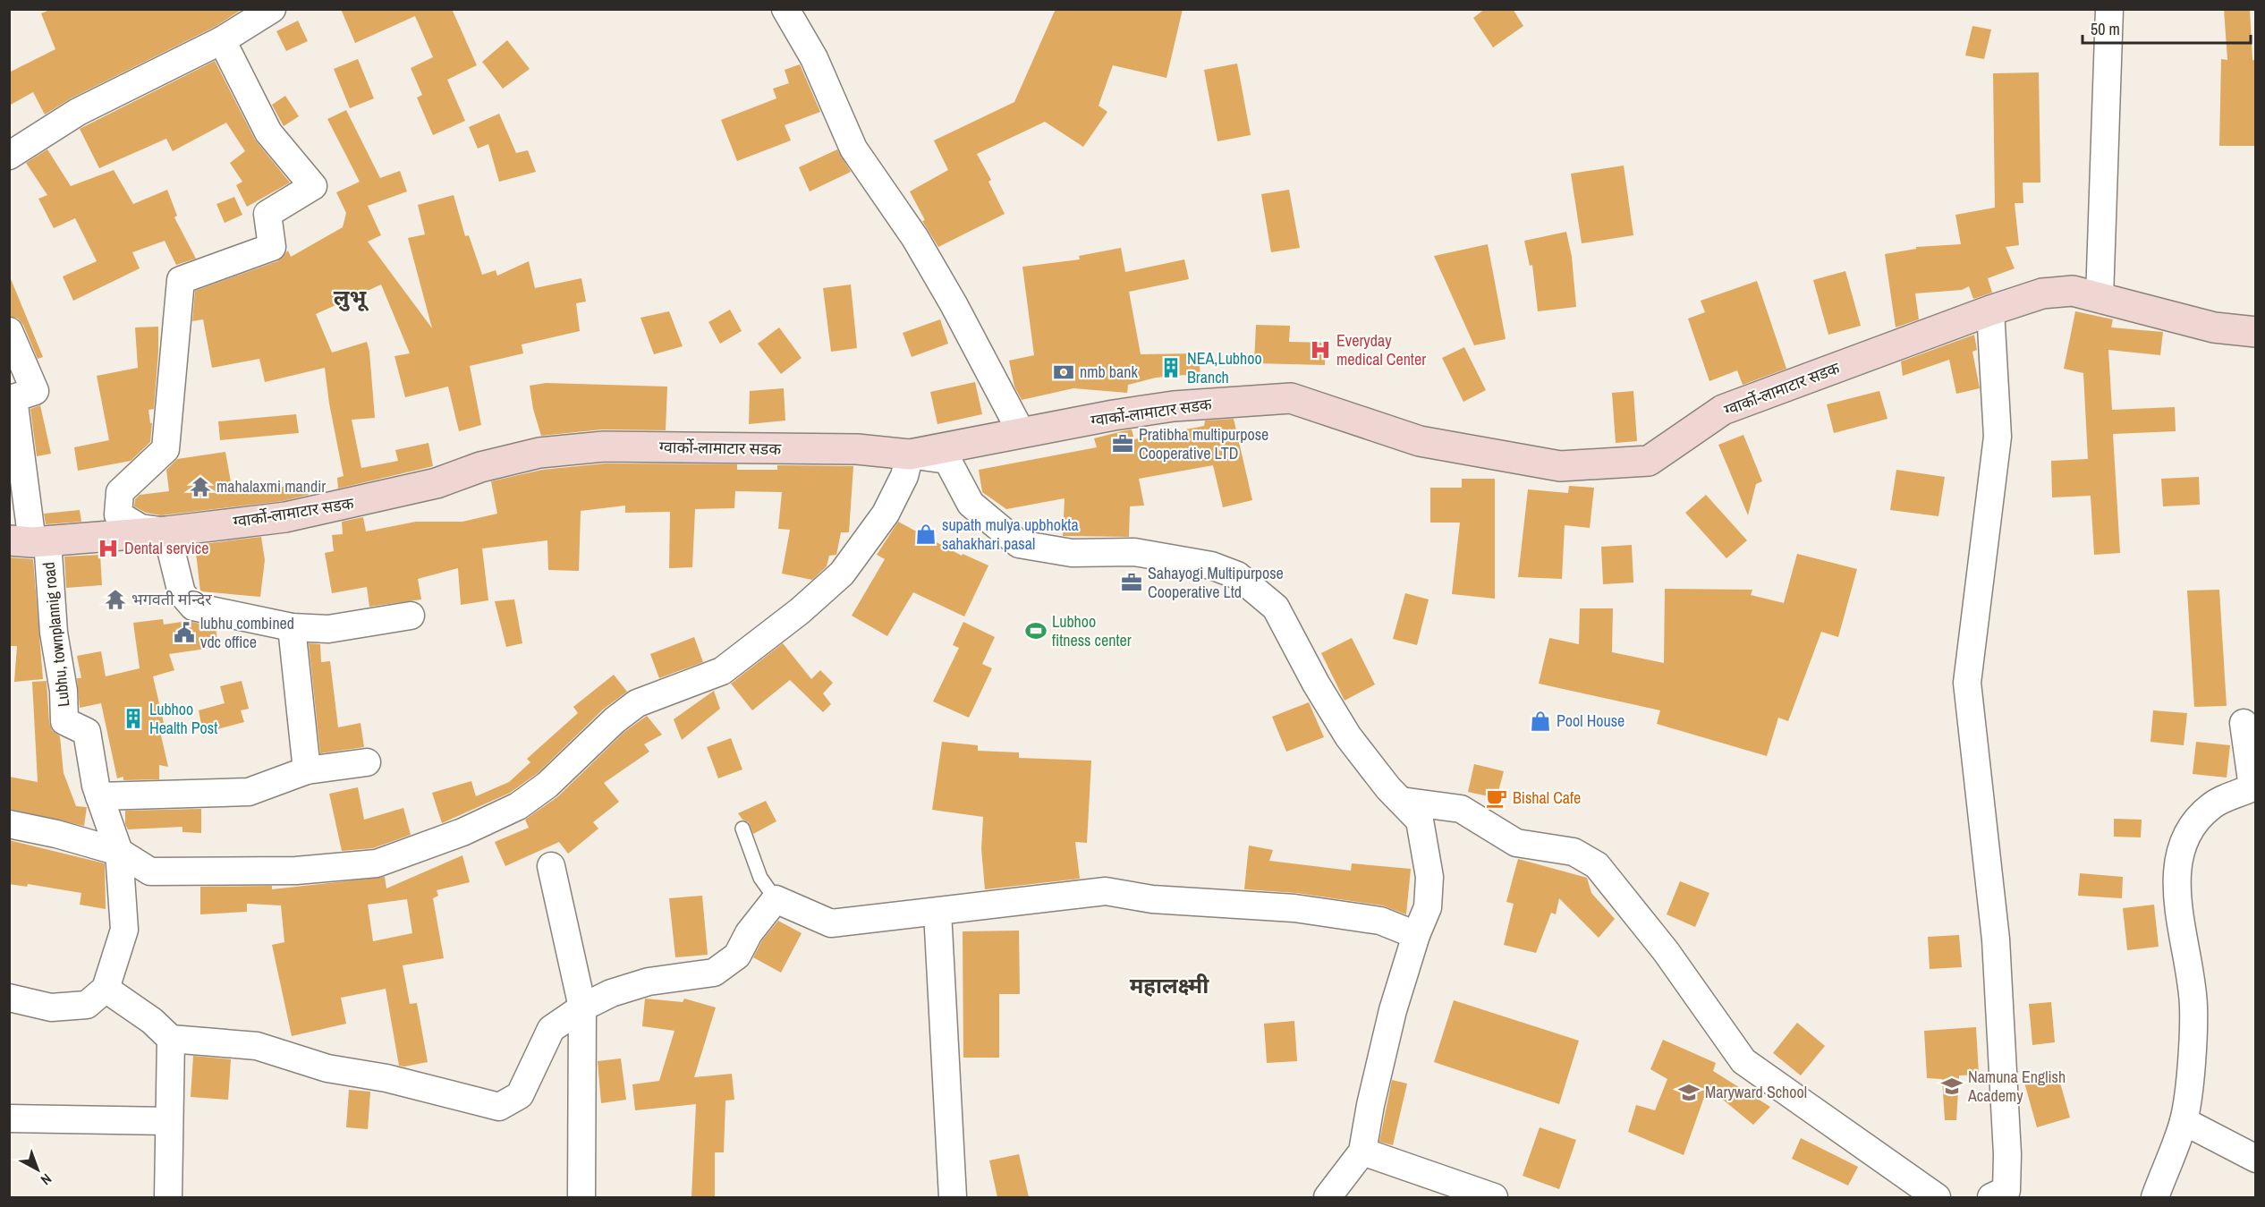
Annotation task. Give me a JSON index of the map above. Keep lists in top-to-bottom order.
{
  "streets": {
    "main road": ["ग्वार्को-लामाटार सडक"],
    "street": ["Lubhu, townplannig road"]
  },
  "crossings": [
    ["ग्वार्को-लामाटार सडक", "Lubhu, townplannig road"]
  ],
  "districts": ["लुभू", "महालक्ष्मी"],
  "places": {
    "hospital": ["Everyday medical Center", "Dental service"],
    "building": ["NEA,Lubhoo Branch", "Lubhoo Health Post"],
    "bank": ["nmb bank"],
    "office": ["Pratibha multipurpose Cooperative LTD", "Sahayogi Multipurpose Cooperative Ltd"],
    "temple": ["mahalaxmi mandir", "भगवती मन्दिर"],
    "shop": ["supath mulya upbhokta sahakhari pasal", "Pool House"],
    "sports": ["Lubhoo fitness center"],
    "public building": ["lubhu combined vdc office"],
    "cafe": ["Bishal Cafe"],
    "school or university": ["Namuna English Academy", "Maryward School"]
  },
  "scale_bar": "50 m",
  "north": "bottom right"
}
